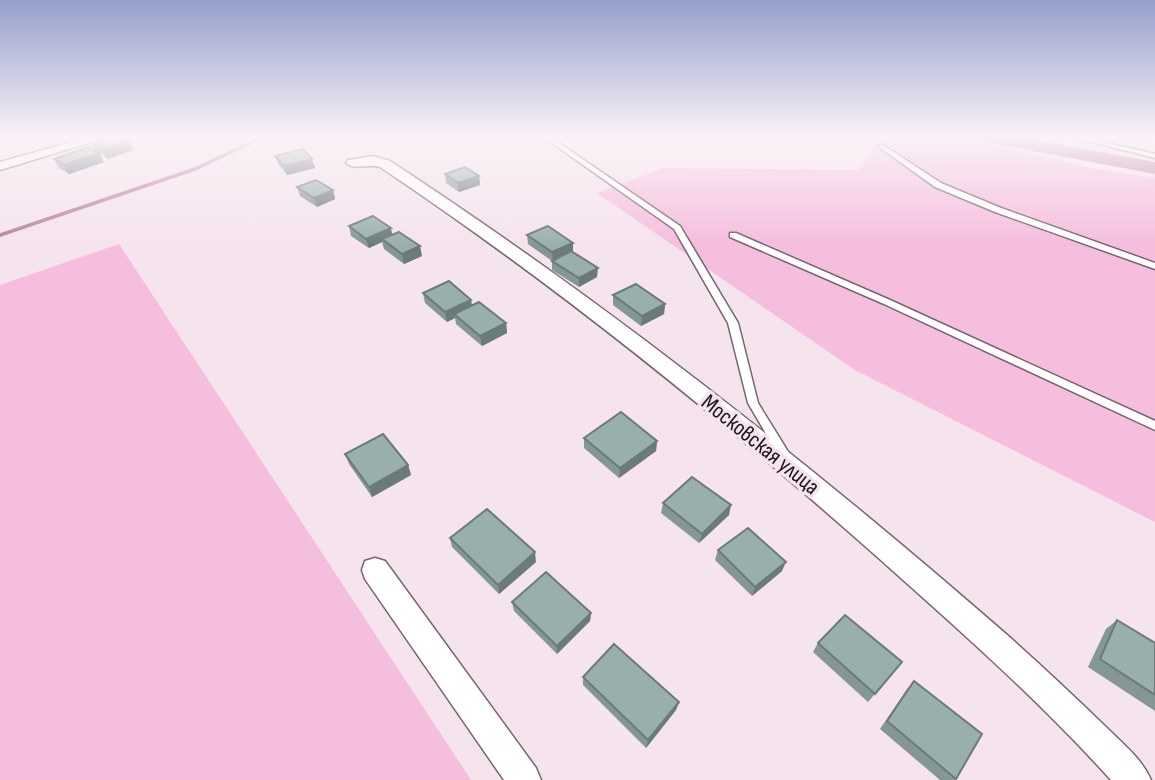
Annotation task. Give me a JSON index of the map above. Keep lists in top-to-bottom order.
{
  "streets": {
    "street": ["Московская улица"]
  }
}
